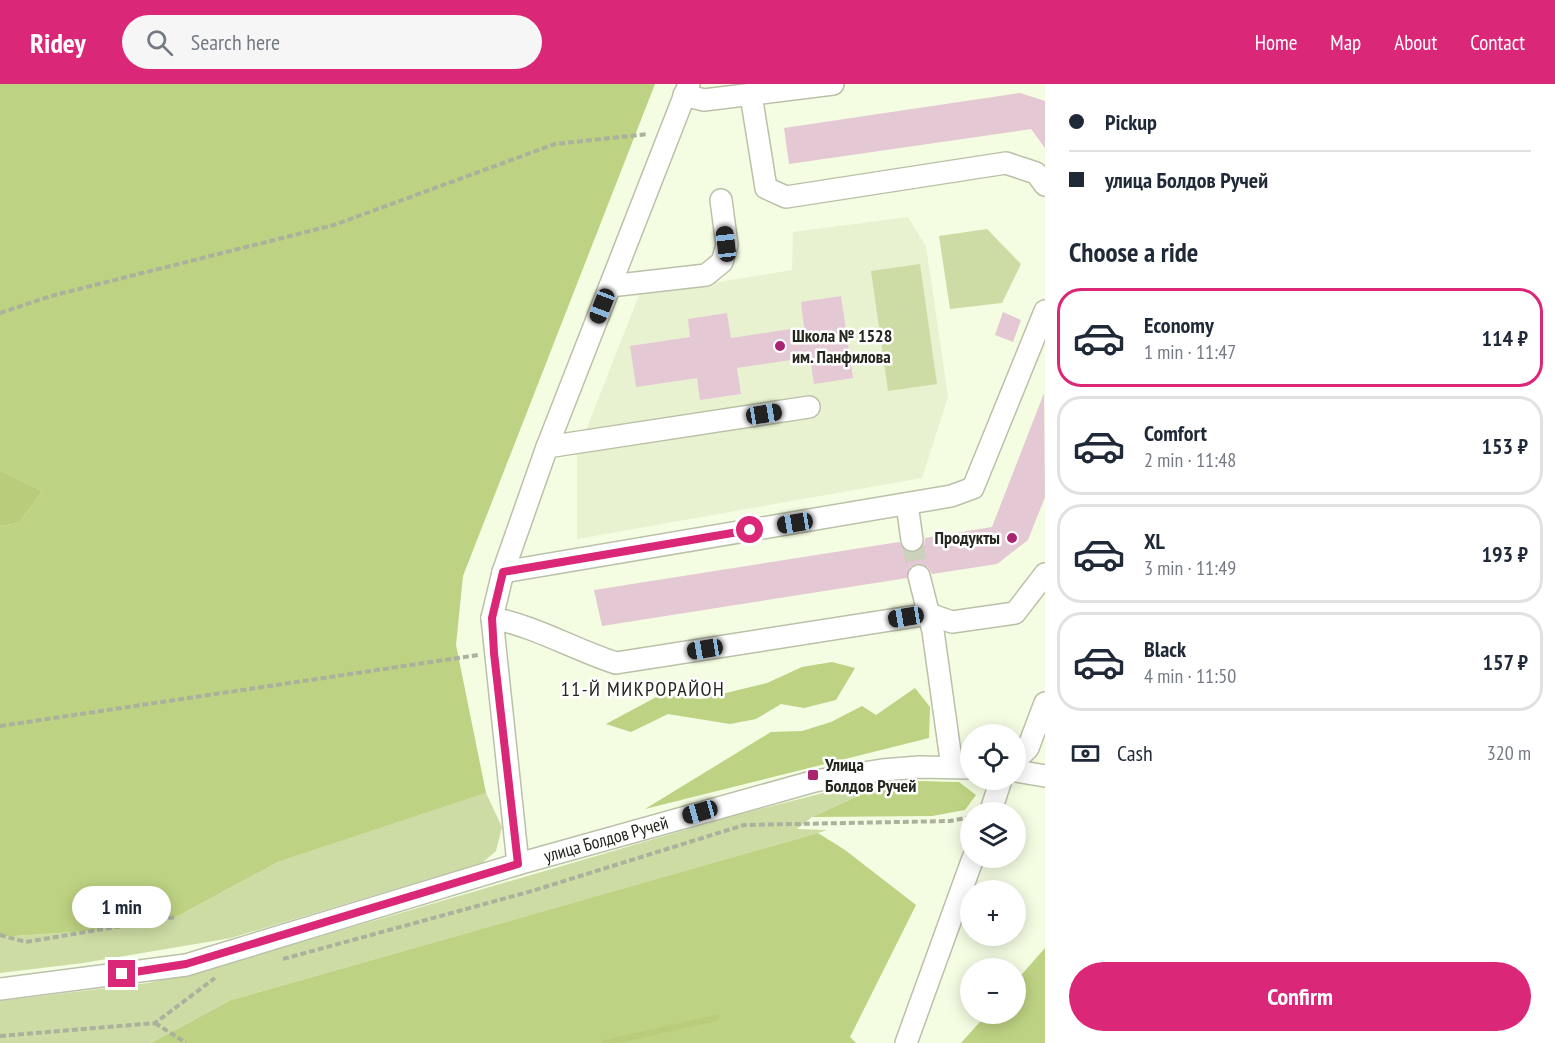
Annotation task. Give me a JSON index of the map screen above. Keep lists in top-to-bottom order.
{
  "streets": {
    "street": ["улица Болдов Ручей"]
  },
  "districts": ["11-Й МИКРОРАЙОН"],
  "places": {
    "other": ["Школа № 1528 им. Панфилова", "Продукты"],
    "transit": ["Улица Болдов Ручей"]
  },
  "page": {
    "header": "Ridey",
    "search": "Search here",
    "nav": [
      "Home",
      "Map",
      "About",
      "Contact"
    ],
    "banner": ["Pickup", "улица Болдов Ручей"],
    "heading": "Choose a ride",
    "list": [
      {
        "name": "Economy",
        "note": "1 min · 11:47",
        "value": "114 ₽"
      },
      {
        "name": "Comfort",
        "note": "2 min · 11:48",
        "value": "153 ₽"
      },
      {
        "name": "XL",
        "note": "3 min · 11:49",
        "value": "193 ₽"
      },
      {
        "name": "Black",
        "note": "4 min · 11:50",
        "value": "157 ₽"
      }
    ],
    "pay": ["Cash", "320 m"],
    "map_buttons": ["+", "−"],
    "bubble": "1 min",
    "buttons": "Confirm"
  }
}
